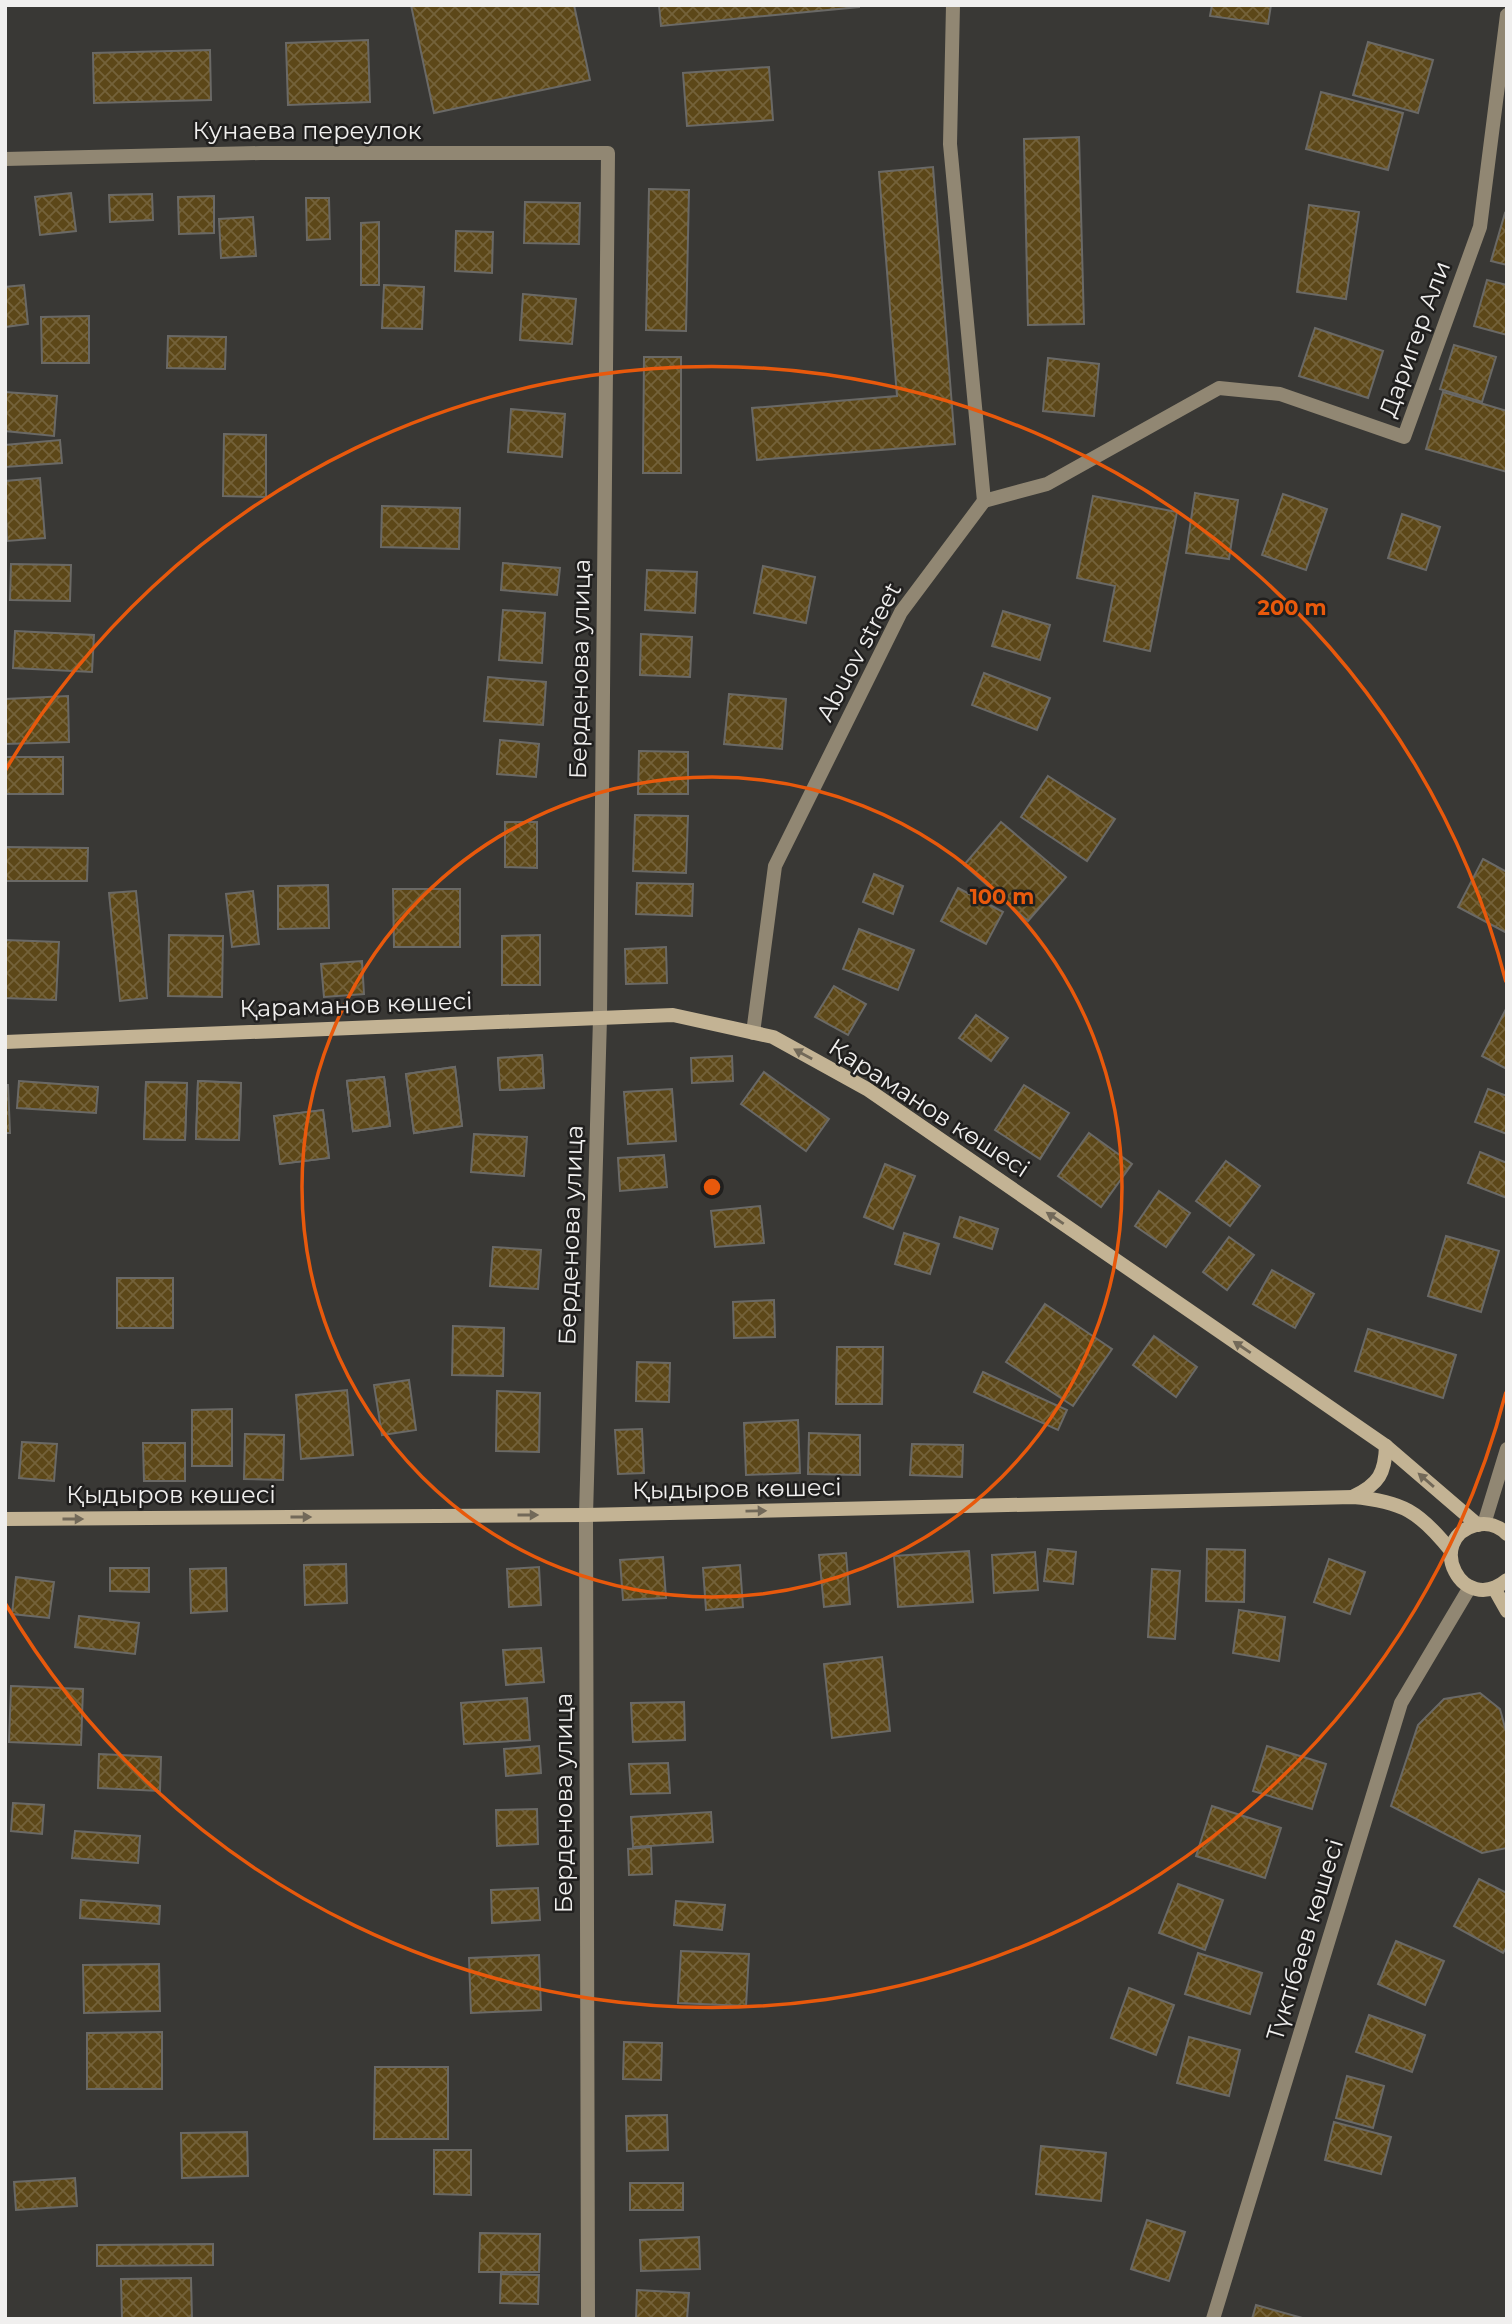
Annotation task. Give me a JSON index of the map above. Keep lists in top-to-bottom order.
{
  "streets": {
    "street": [
      "Кунаева переулок",
      "Даригер Али",
      "Abuov street",
      "Берденова улица",
      "Қараманов көшесі",
      "Қыдыров көшесі",
      "Түктібаев көшесі"
    ]
  },
  "crossings": [
    ["Кунаева переулок", "Берденова улица"],
    ["Даригер Али", "Abuov street"],
    ["Abuov street", "Қараманов көшесі"],
    ["Берденова улица", "Қараманов көшесі"],
    ["Берденова улица", "Қыдыров көшесі"],
    ["Қыдыров көшесі", "Түктібаев көшесі"]
  ],
  "one_way": ["Қараманов көшесі", "Қыдыров көшесі"],
  "rings": ["200 m", "100 m"]
}
